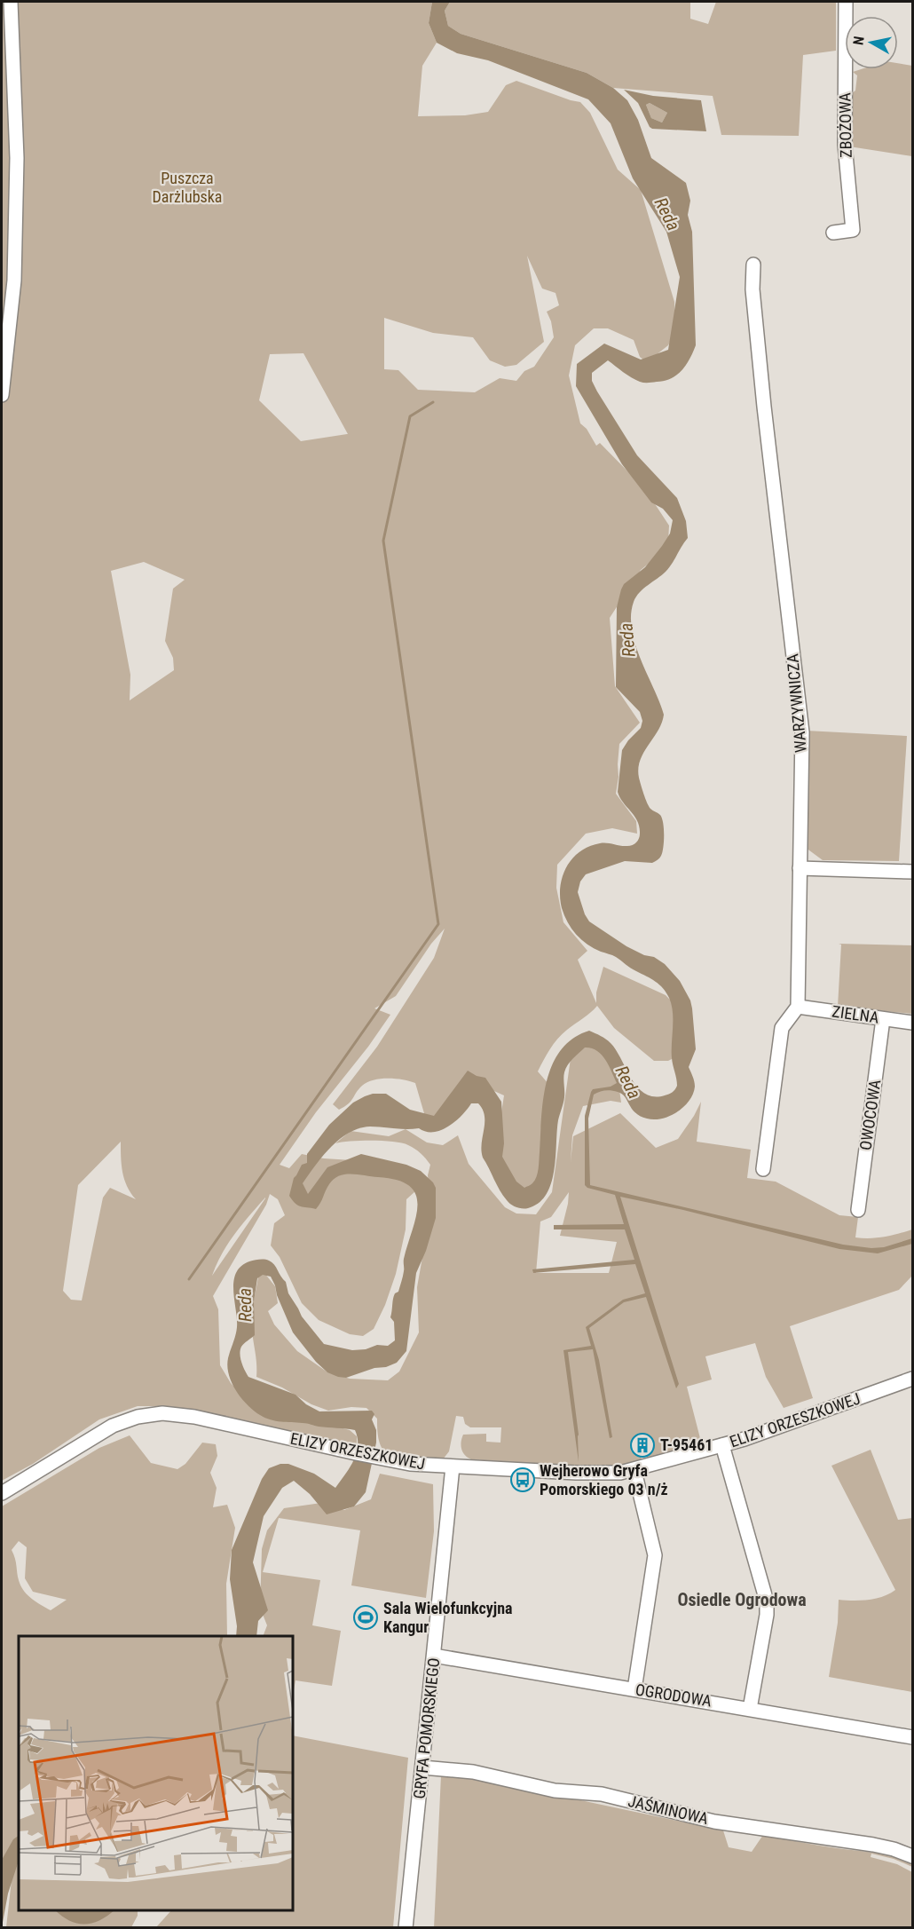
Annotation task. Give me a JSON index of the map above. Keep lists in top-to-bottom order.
{
  "streets": {
    "street": [
      "ZBOŻOWA",
      "WARZYWNICZA",
      "ZIELNA",
      "OWOCOWA",
      "ELIZY ORZESZKOWEJ",
      "OGRODOWA",
      "GRYFA POMORSKIEGO",
      "JAŚMINOWA"
    ]
  },
  "crossings": [
    ["WARZYWNICZA", "ZIELNA"],
    ["ZIELNA", "OWOCOWA"],
    ["ELIZY ORZESZKOWEJ", "GRYFA POMORSKIEGO"],
    ["OGRODOWA", "GRYFA POMORSKIEGO"],
    ["GRYFA POMORSKIEGO", "JAŚMINOWA"]
  ],
  "districts": ["Osiedle Ogrodowa"],
  "water": ["Reda"],
  "parks": ["Puszcza Darżlubska"],
  "places": {
    "building": ["T-95461"],
    "bus stop": ["Wejherowo Gryfa Pomorskiego 03 n/ż"],
    "sports": ["Sala Wielofunkcyjna Kangur"]
  },
  "north": "left"
}
